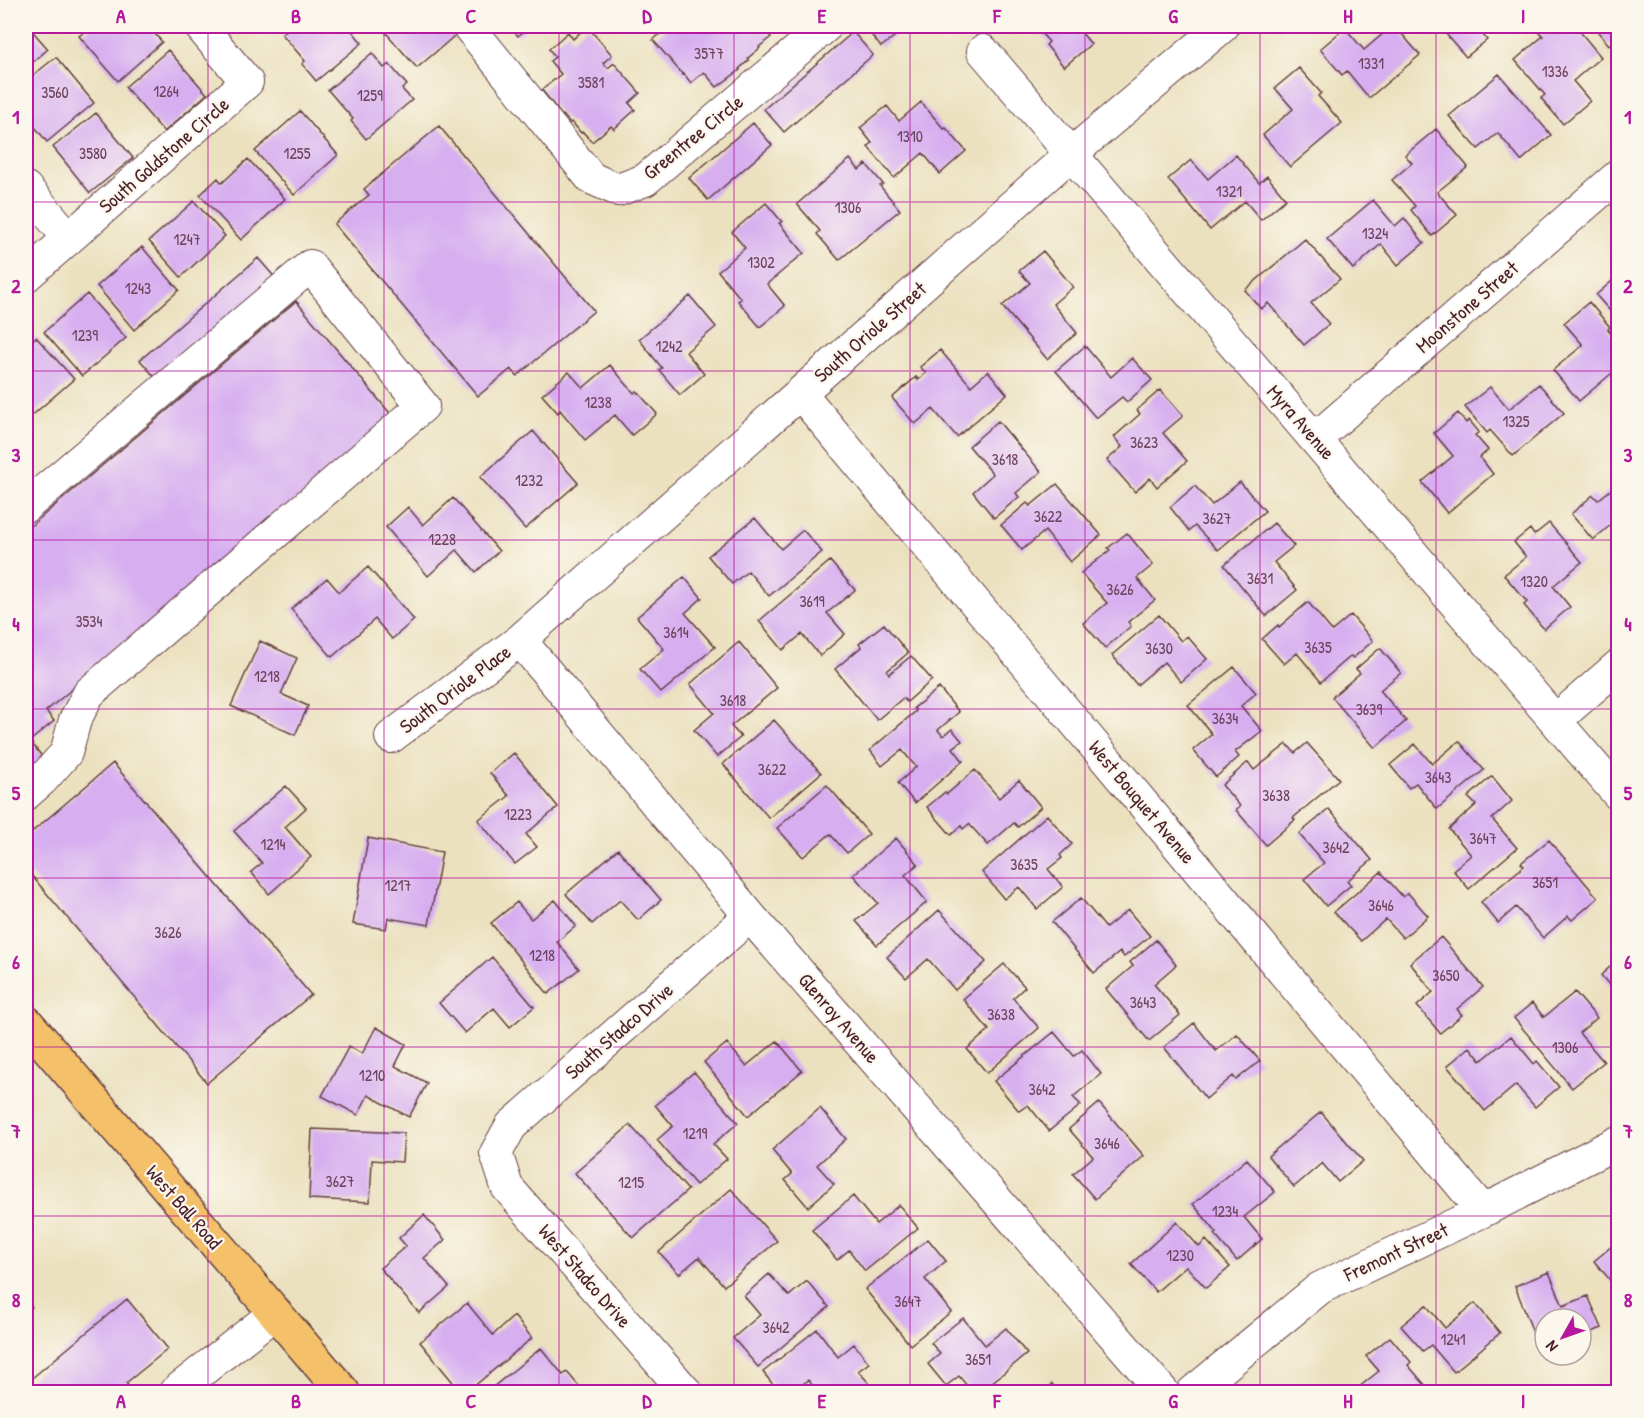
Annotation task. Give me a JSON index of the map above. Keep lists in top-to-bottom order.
{
  "streets": {
    "main road": ["West Ball Road"],
    "street": [
      "Greentree Circle",
      "South Goldstone Circle",
      "Moonstone Street",
      "South Oriole Street",
      "Myra Avenue",
      "South Oriole Place",
      "West Bouquet Avenue",
      "Glenroy Avenue",
      "South Stadco Drive",
      "Fremont Street",
      "West Stadco Drive"
    ]
  },
  "crossings": [
    ["Moonstone Street", "Myra Avenue"],
    ["South Oriole Street", "Myra Avenue"],
    ["South Oriole Street", "South Oriole Place"],
    ["South Oriole Street", "West Bouquet Avenue"],
    ["South Oriole Street", "Glenroy Avenue"],
    ["South Oriole Place", "Glenroy Avenue"],
    ["West Bouquet Avenue", "Fremont Street"],
    ["Glenroy Avenue", "South Stadco Drive"],
    ["South Stadco Drive", "West Stadco Drive"]
  ],
  "house_numbers": [
    "3577",
    "1331",
    "1336",
    "3581",
    "1264",
    "3560",
    "1259",
    "1310",
    "3580",
    "1255",
    "1321",
    "1306",
    "1324",
    "1247",
    "1302",
    "1243",
    "1239",
    "1242",
    "1238",
    "1325",
    "3623",
    "3618",
    "1232",
    "3622",
    "3627",
    "1228",
    "3631",
    "1320",
    "3626",
    "3619",
    "3534",
    "3614",
    "3635",
    "3630",
    "1218",
    "3618",
    "3639",
    "3634",
    "3622",
    "3643",
    "3638",
    "1223",
    "3647",
    "1214",
    "3642",
    "3635",
    "3651",
    "1217",
    "3646",
    "3626",
    "1218",
    "3650",
    "3643",
    "3638",
    "1306",
    "1210",
    "3642",
    "1219",
    "3646",
    "3627",
    "1215",
    "1234",
    "1230",
    "3647",
    "3642",
    "1241",
    "3651"
  ],
  "north": "bottom left",
  "grid": {
    "columns": [
      "A",
      "B",
      "C",
      "D",
      "E",
      "F",
      "G",
      "H",
      "I"
    ],
    "rows": [
      "1",
      "2",
      "3",
      "4",
      "5",
      "6",
      "7",
      "8"
    ]
  }
}
